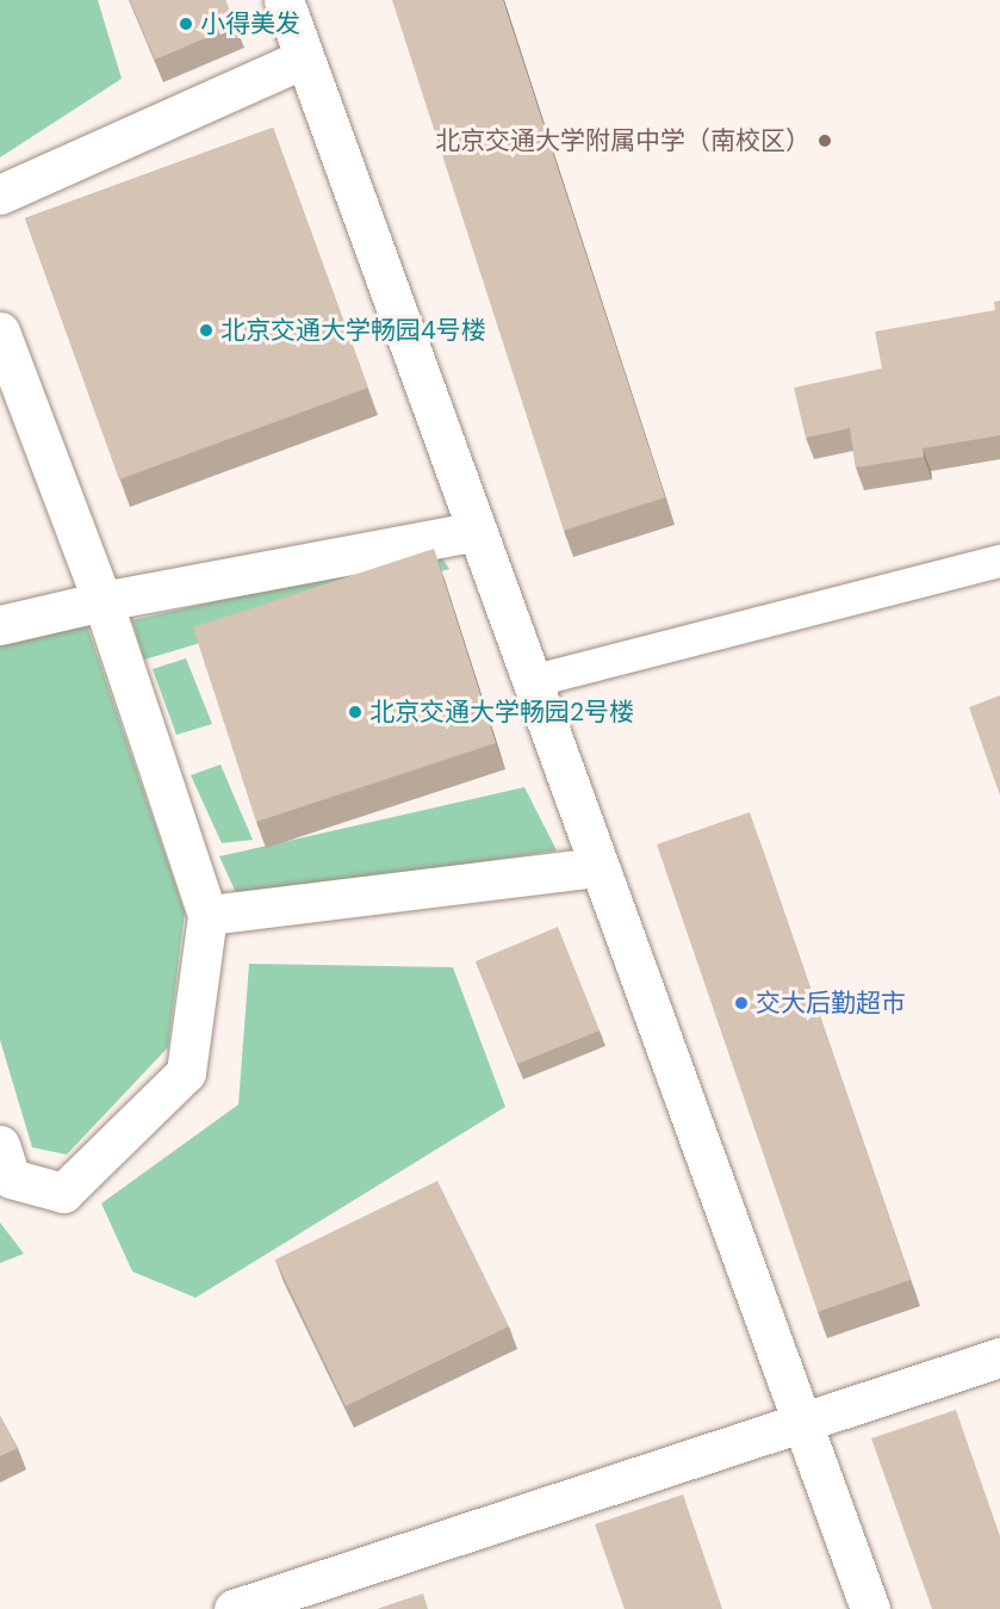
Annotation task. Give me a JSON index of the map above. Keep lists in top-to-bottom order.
{
  "places": [
    "小得美发",
    "北京交通大学附属中学（南校区）",
    "北京交通大学畅园4号楼",
    "北京交通大学畅园2号楼",
    "交大后勤超市"
  ]
}
